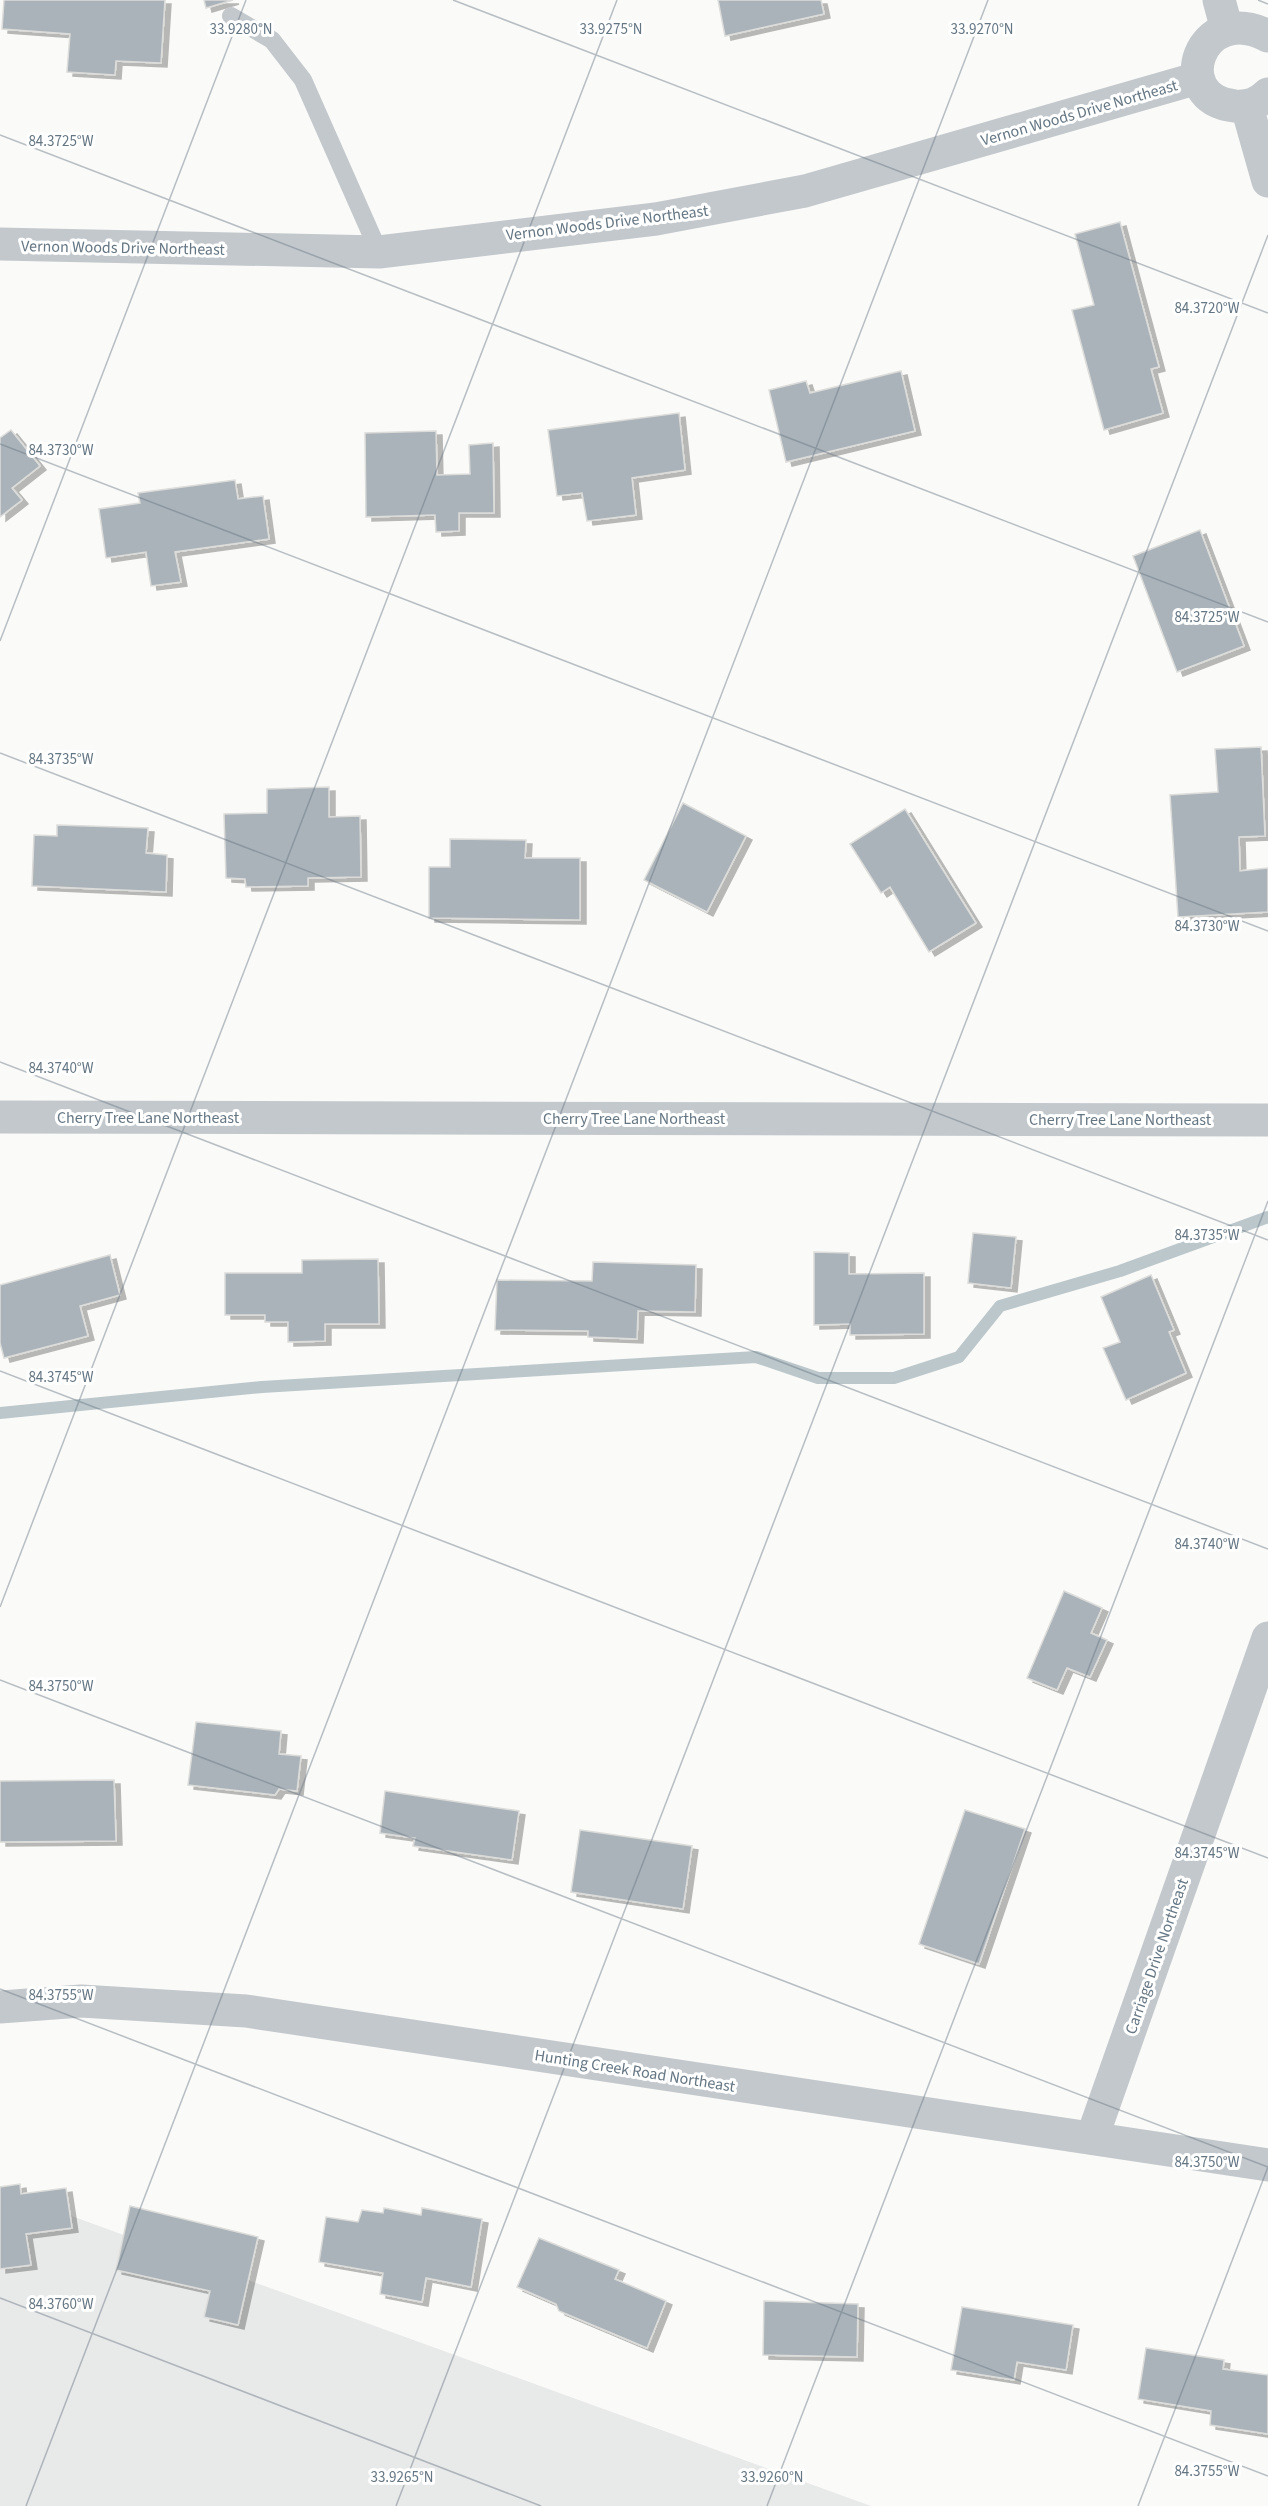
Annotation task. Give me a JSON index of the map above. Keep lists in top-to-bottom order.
{
  "streets": {
    "street": [
      "Vernon Woods Drive Northeast",
      "Cherry Tree Lane Northeast",
      "Carriage Drive Northeast",
      "Hunting Creek Road Northeast"
    ]
  },
  "crossings": [
    ["Carriage Drive Northeast", "Hunting Creek Road Northeast"]
  ],
  "coordinates": [
    "33.9275°N",
    "33.9280°N",
    "33.9270°N",
    "84.3725°W",
    "84.3720°W",
    "84.3730°W",
    "84.3735°W",
    "84.3740°W",
    "84.3745°W",
    "84.3750°W",
    "84.3755°W",
    "84.3760°W",
    "33.9265°N",
    "33.9260°N"
  ]
}
